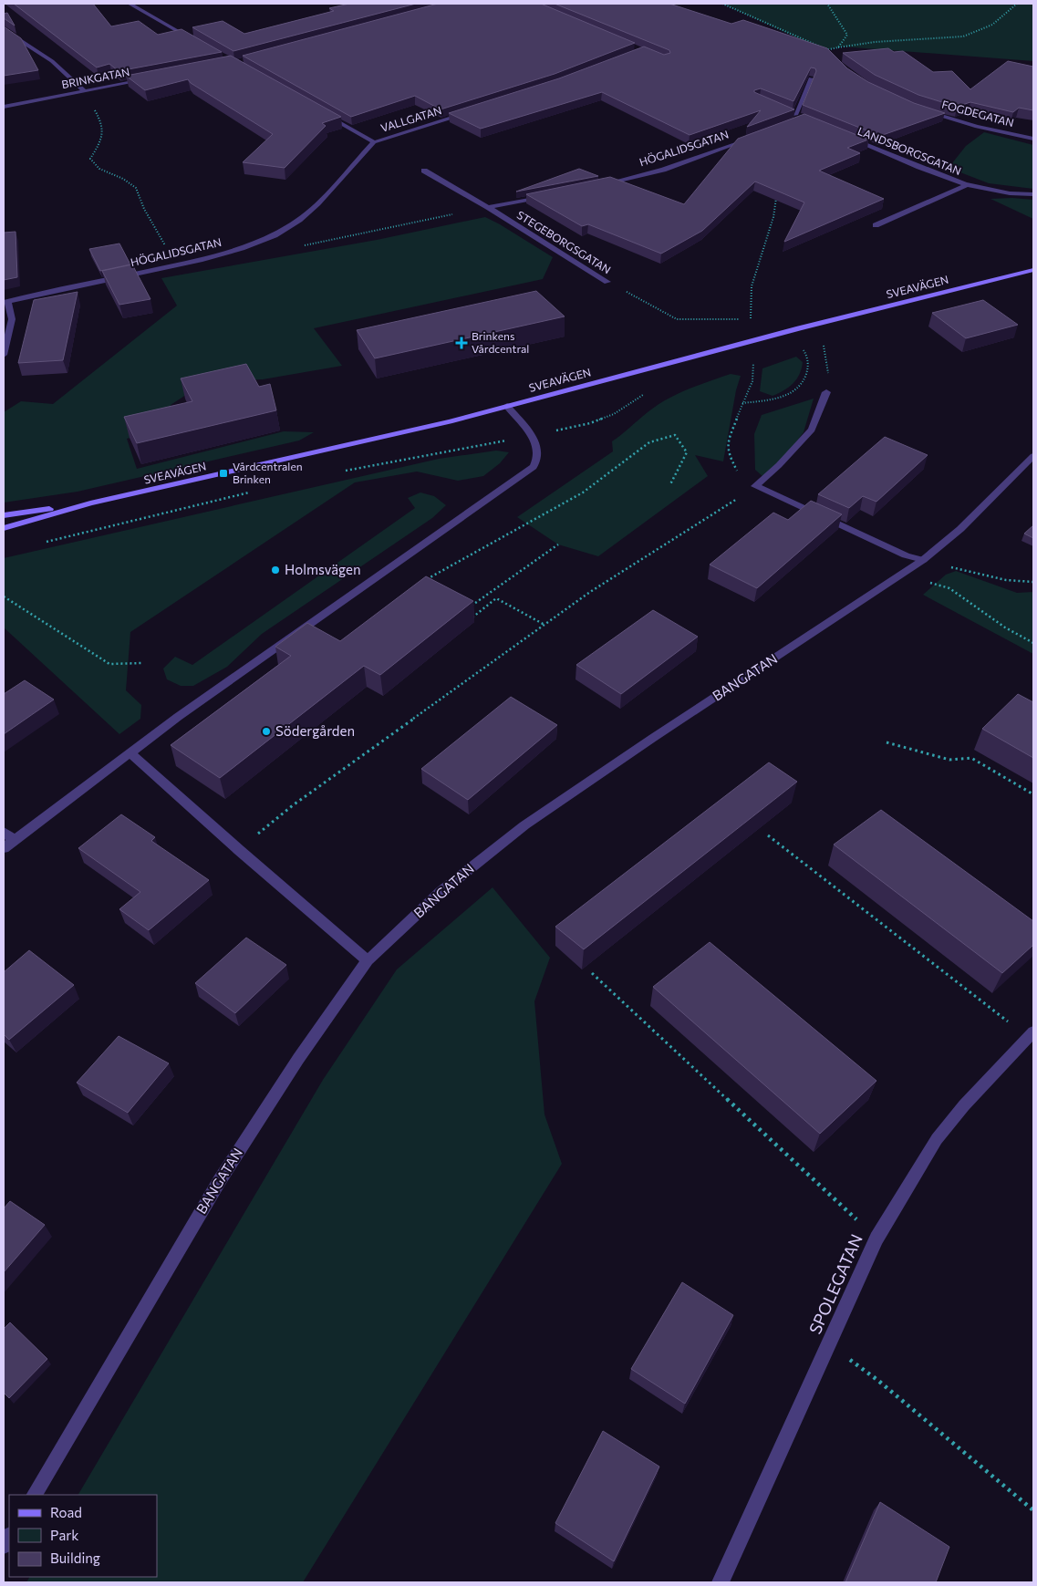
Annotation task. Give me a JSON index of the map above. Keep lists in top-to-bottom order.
{
  "streets": {
    "main road": ["SVEAVÄGEN"],
    "street": [
      "BRINKGATAN",
      "FOGDEGATAN",
      "VALLGATAN",
      "HÖGALIDSGATAN",
      "LANDSBORGSGATAN",
      "STEGEBORGSGATAN",
      "BANGATAN",
      "SPOLEGATAN"
    ]
  },
  "crossings": [
    ["VALLGATAN", "HÖGALIDSGATAN"]
  ],
  "places": {
    "health": ["Brinkens Vårdcentral"],
    "transit": ["Vårdcentralen Brinken"],
    "other": ["Holmsvägen", "Södergården"]
  },
  "legend": ["Road", "Park", "Building"]
}
